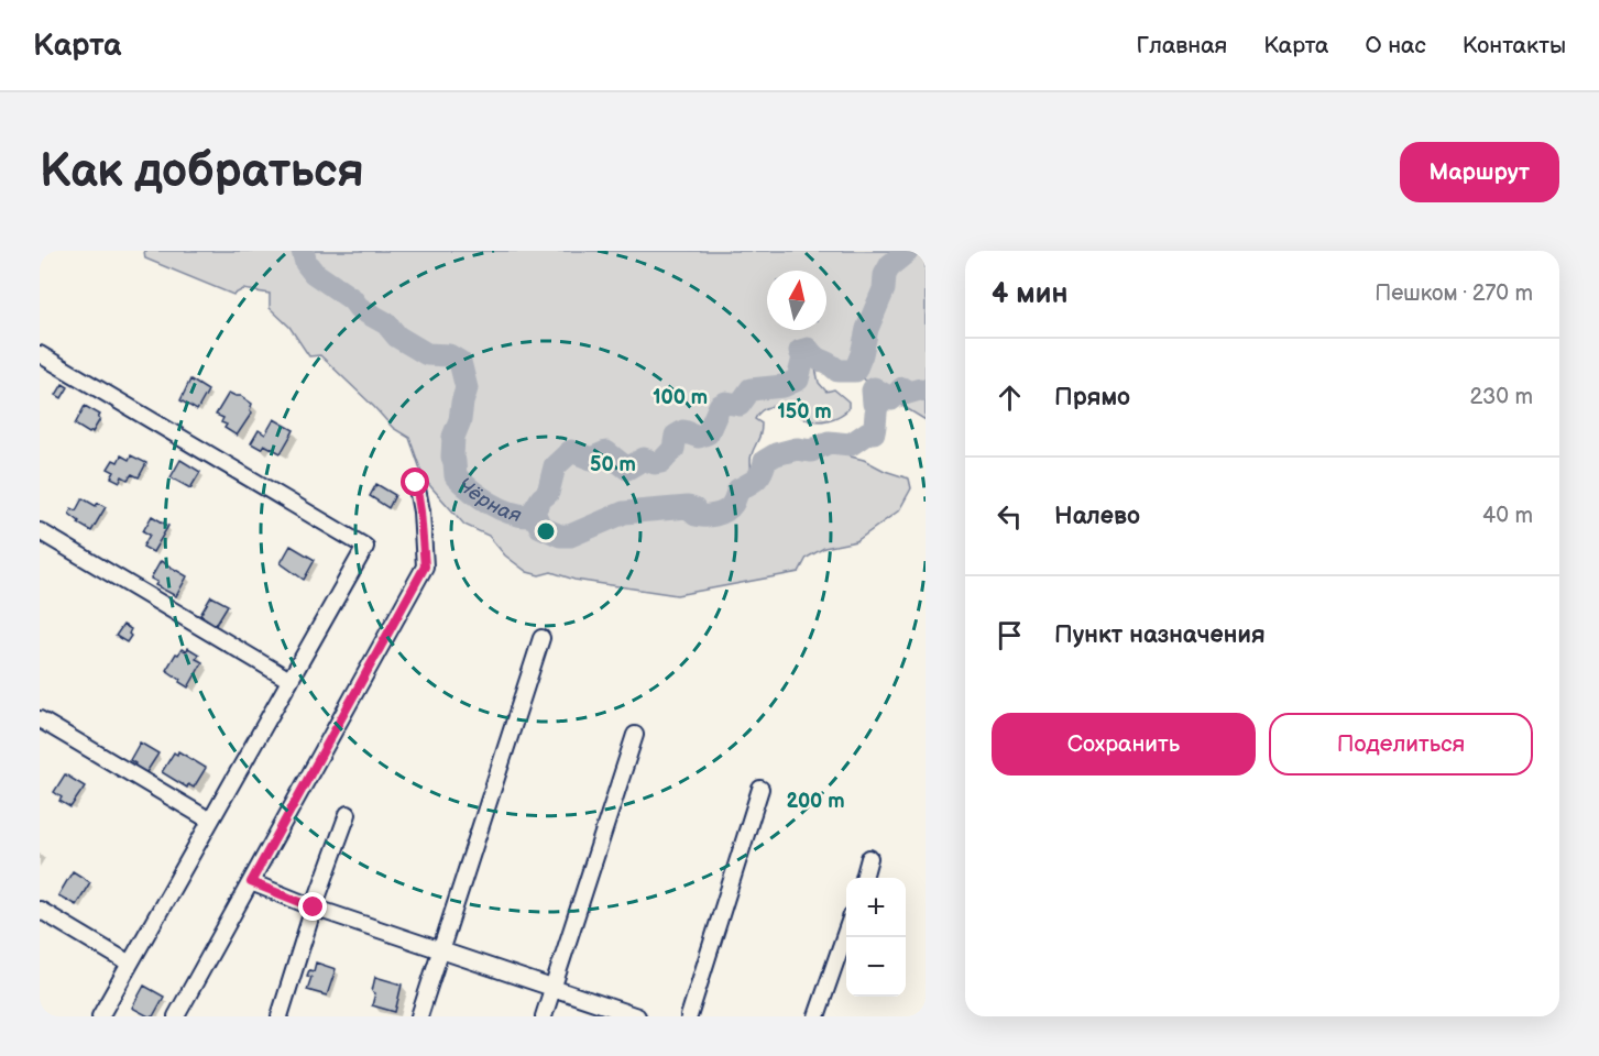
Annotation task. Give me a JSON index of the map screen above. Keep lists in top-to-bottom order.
{
  "water": ["Чёрная"],
  "north": "top",
  "page": {
    "header": "Карта",
    "nav": [
      "Главная",
      "Карта",
      "О нас",
      "Контакты"
    ],
    "buttons": [
      "Маршрут",
      ["Сохранить", "Поделиться"]
    ],
    "title": "Как добраться",
    "heading": ["4 мин", "Пешком · 270 m"],
    "list": [
      ["Прямо", "230 m"],
      ["Налево", "40 m"],
      "Пункт назначения"
    ],
    "map_buttons": ["+", "−"]
  },
  "rings": [
    "100 m",
    "150 m",
    "50 m",
    "200 m"
  ]
}
